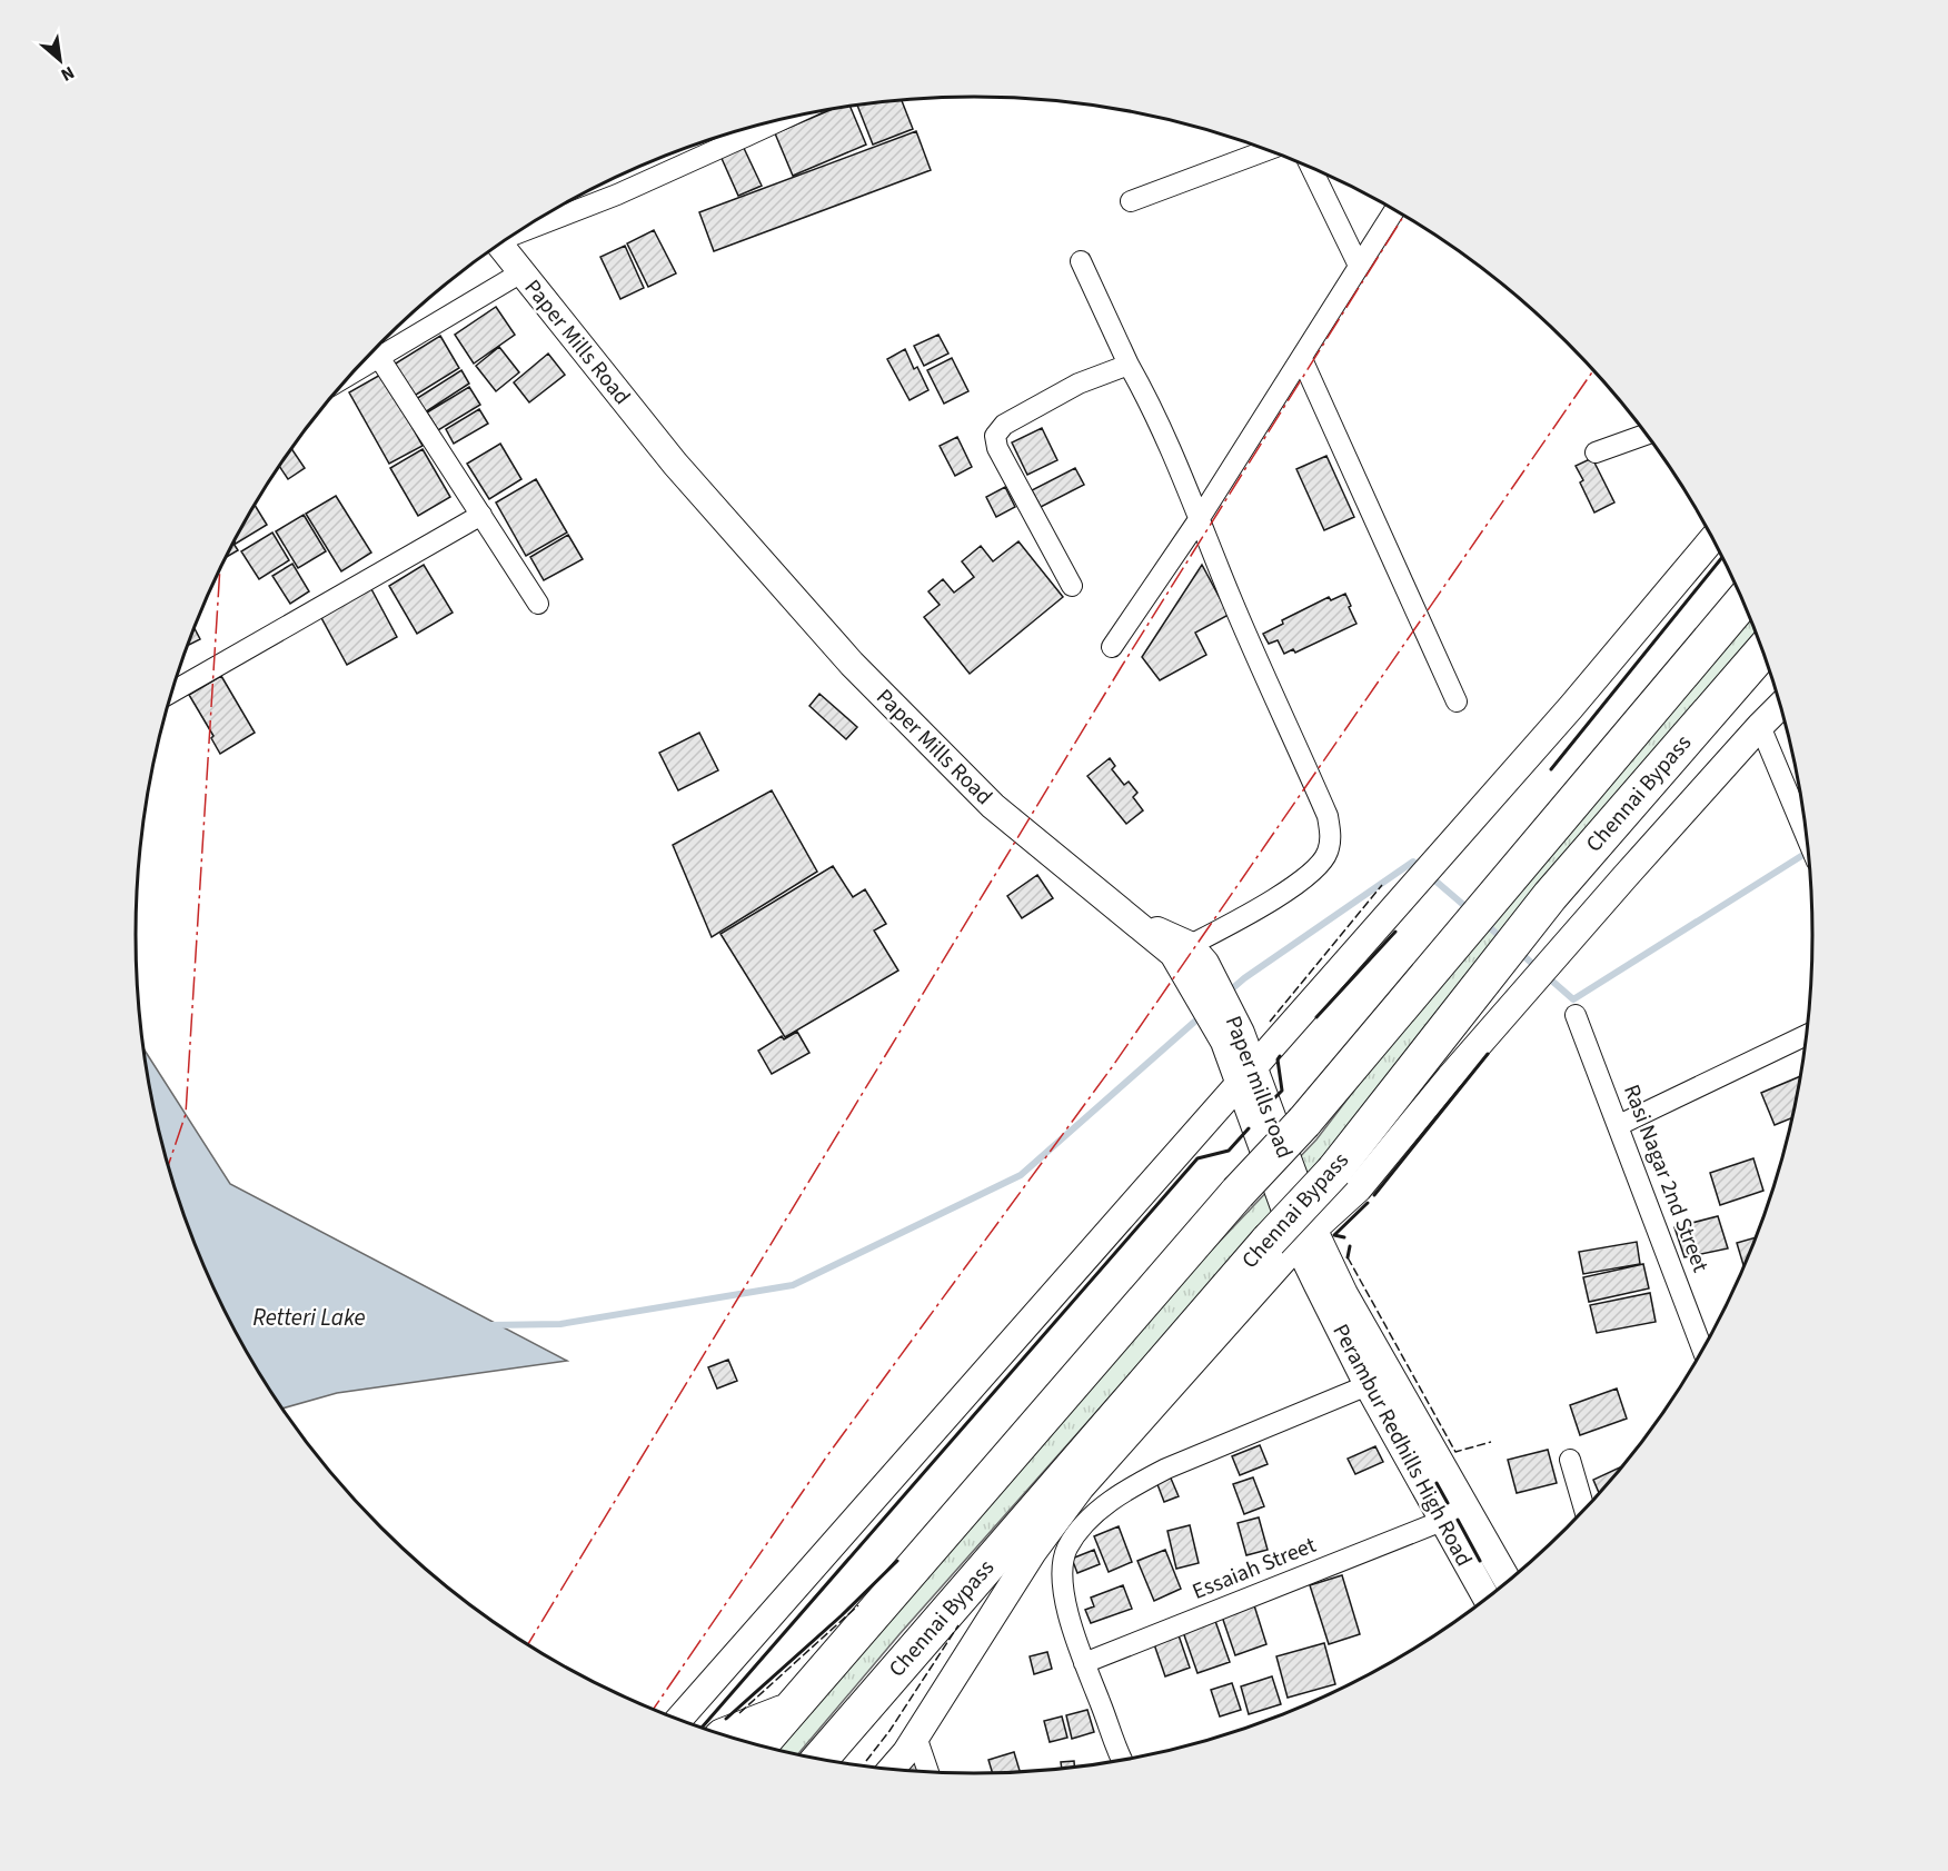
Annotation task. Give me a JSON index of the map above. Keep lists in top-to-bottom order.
{
  "streets": {
    "highway": ["Chennai Bypass"],
    "street": [
      "Paper Mills Road",
      "Rasi Nagar 2nd Street",
      "Perambur Redhills High Road",
      "Essaiah Street"
    ]
  },
  "crossings": [
    ["Paper Mills Road", "Chennai Bypass"],
    ["Paper Mills Road", "Perambur Redhills High Road"],
    ["Chennai Bypass", "Perambur Redhills High Road"],
    ["Perambur Redhills High Road", "Essaiah Street"]
  ],
  "water": ["Retteri Lake"],
  "north": "bottom right"
}
